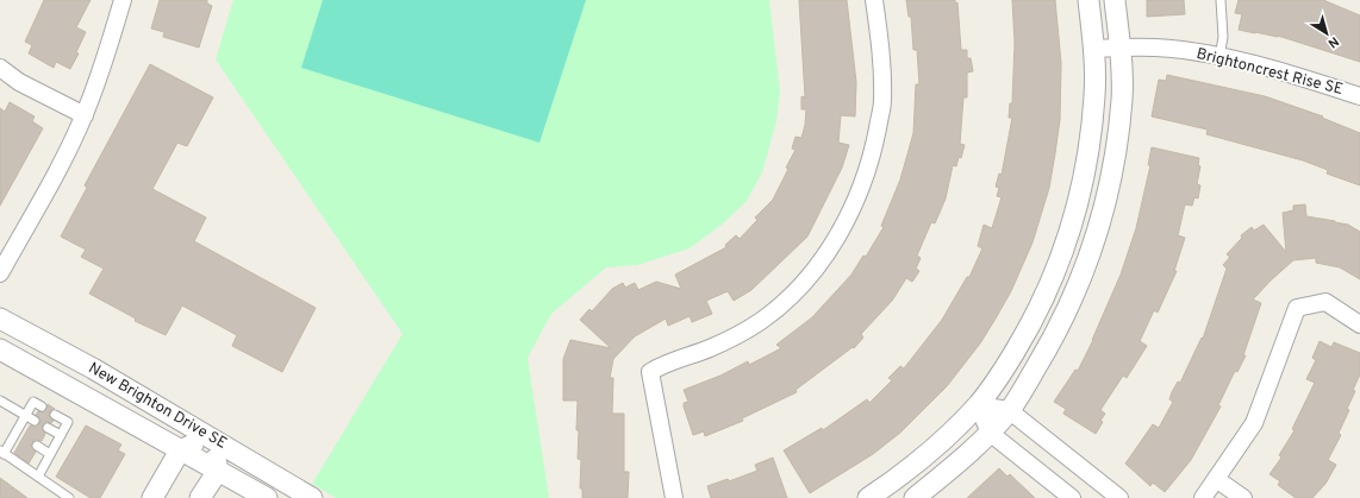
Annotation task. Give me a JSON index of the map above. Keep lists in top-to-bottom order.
{
  "streets": {
    "street": ["Brightoncrest Rise SE", "New Brighton Drive SE"]
  },
  "north": "bottom right"
}
